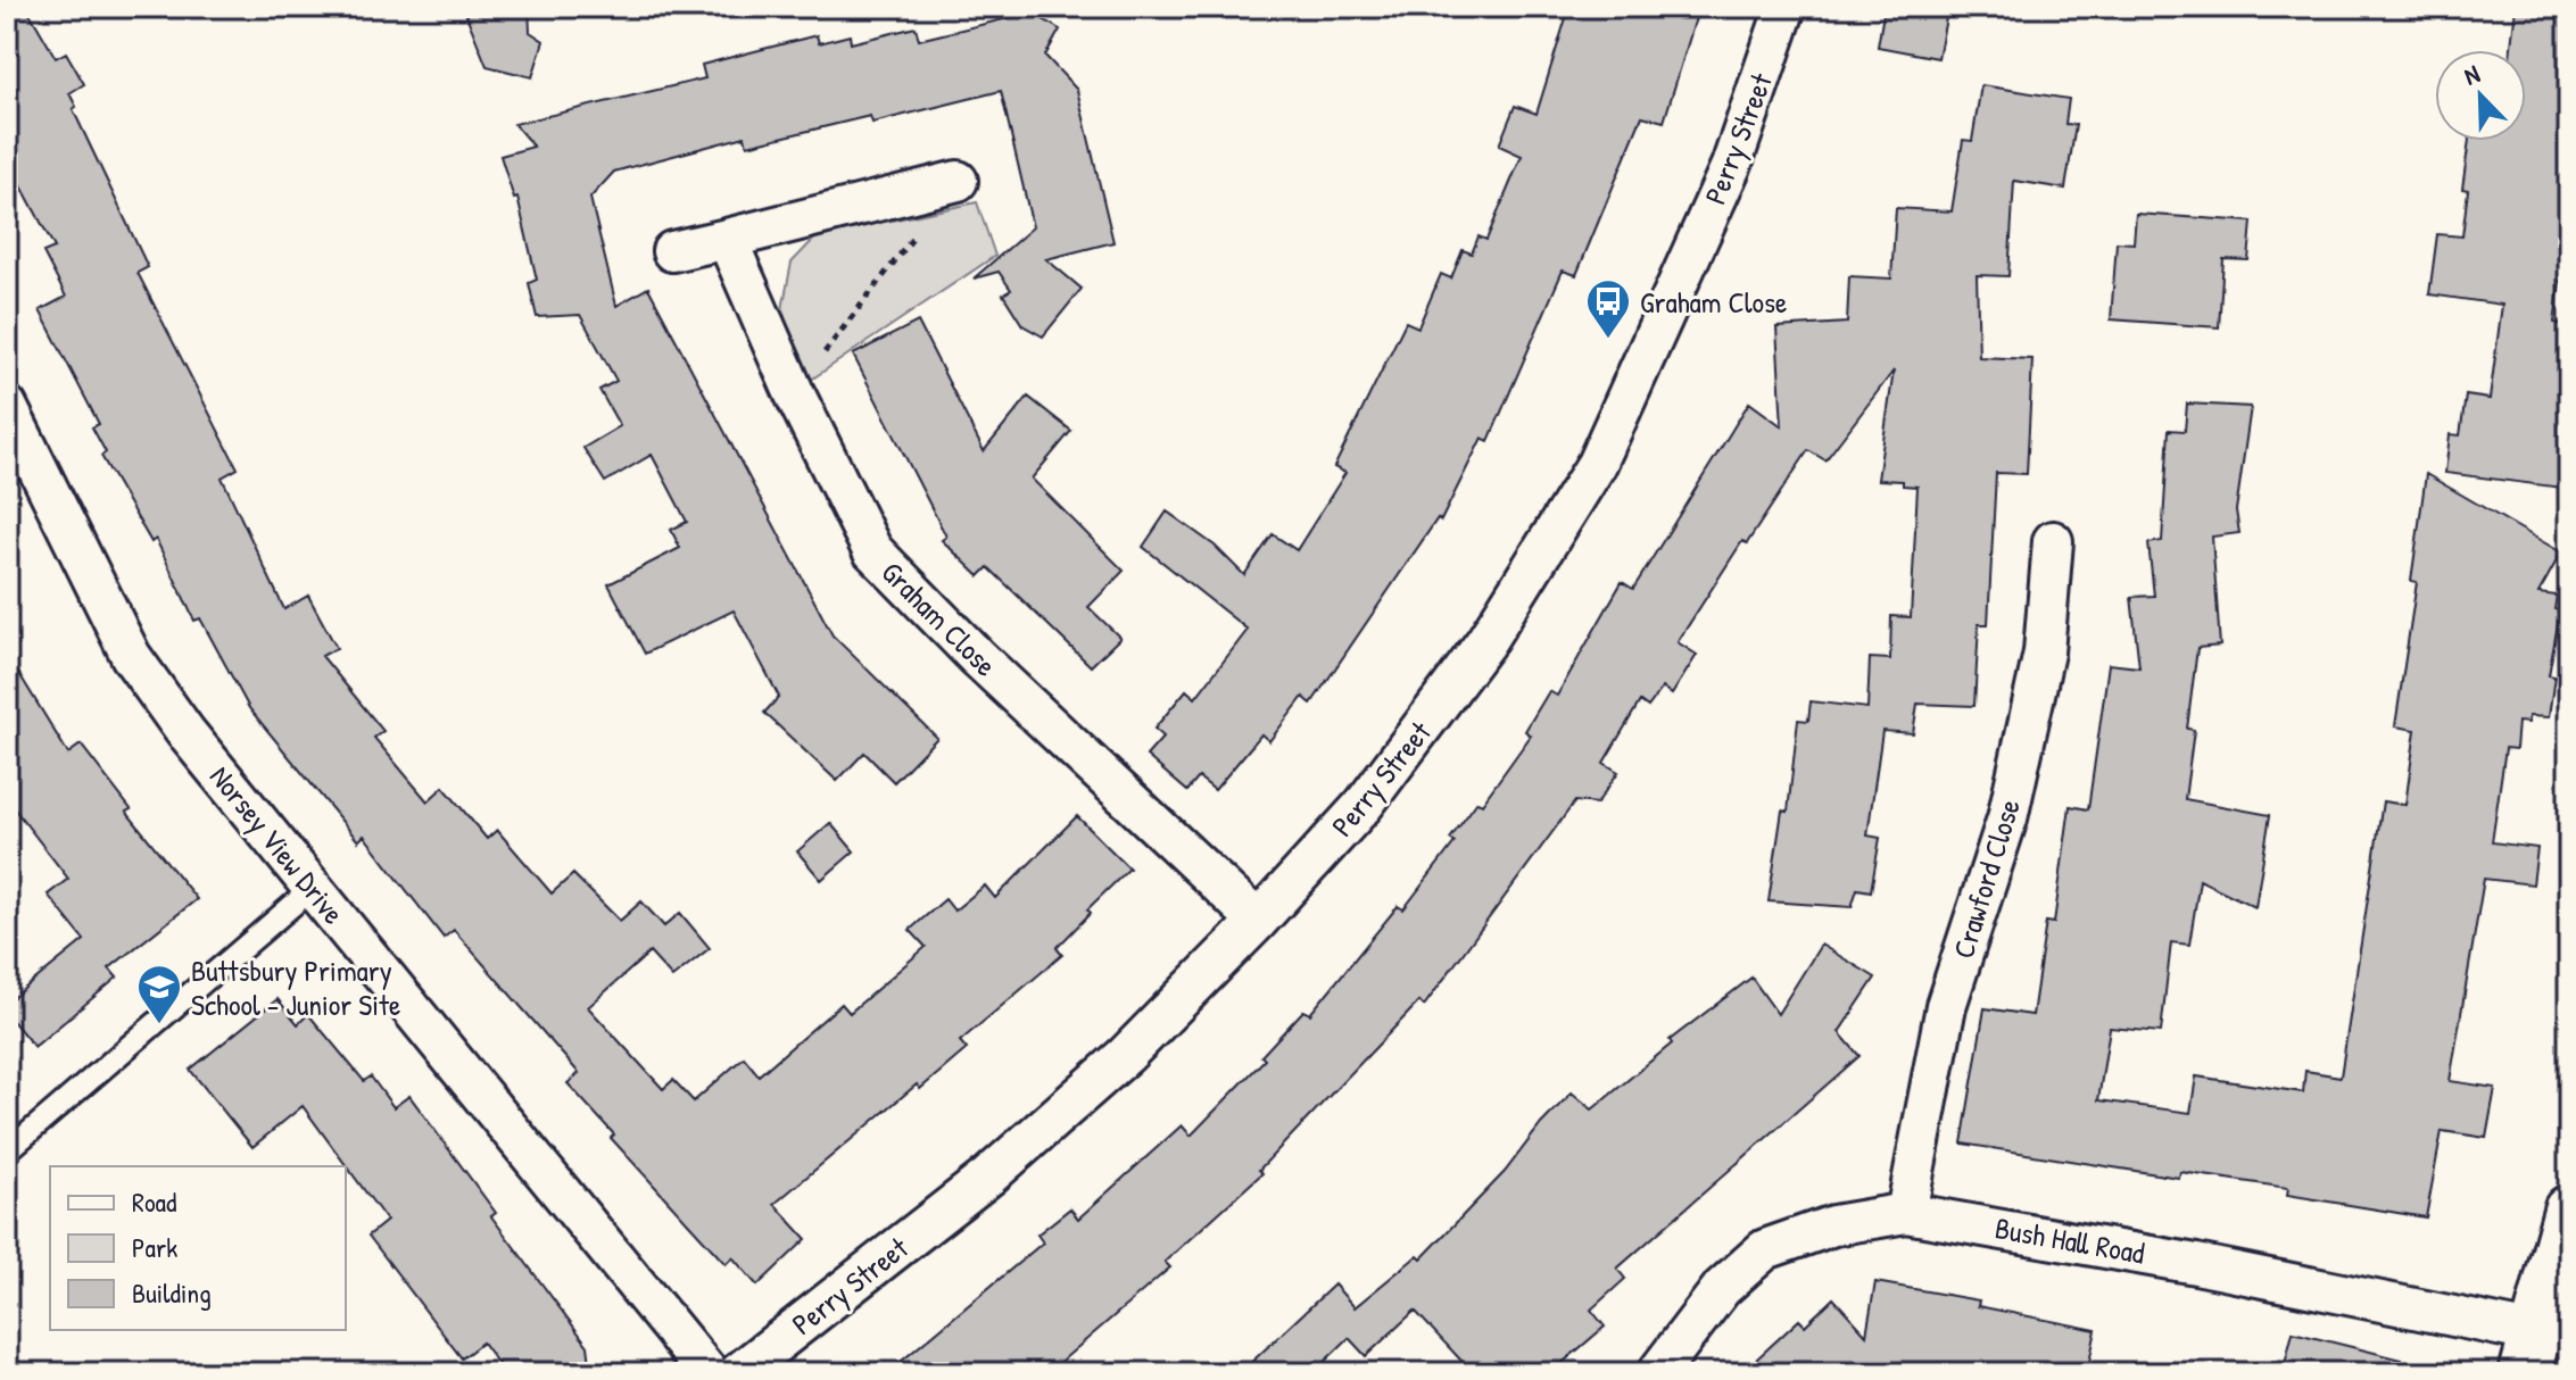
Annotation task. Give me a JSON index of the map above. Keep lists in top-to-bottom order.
{
  "streets": {
    "street": [
      "Perry Street",
      "Graham Close",
      "Norsey View Drive",
      "Crawford Close",
      "Bush Hall Road"
    ]
  },
  "crossings": [
    ["Perry Street", "Graham Close"],
    ["Crawford Close", "Bush Hall Road"]
  ],
  "places": {
    "bus stop": ["Graham Close"],
    "school or university": ["Buttsbury Primary School - Junior Site"]
  },
  "legend": ["Road", "Park", "Building"],
  "north": "top left"
}
